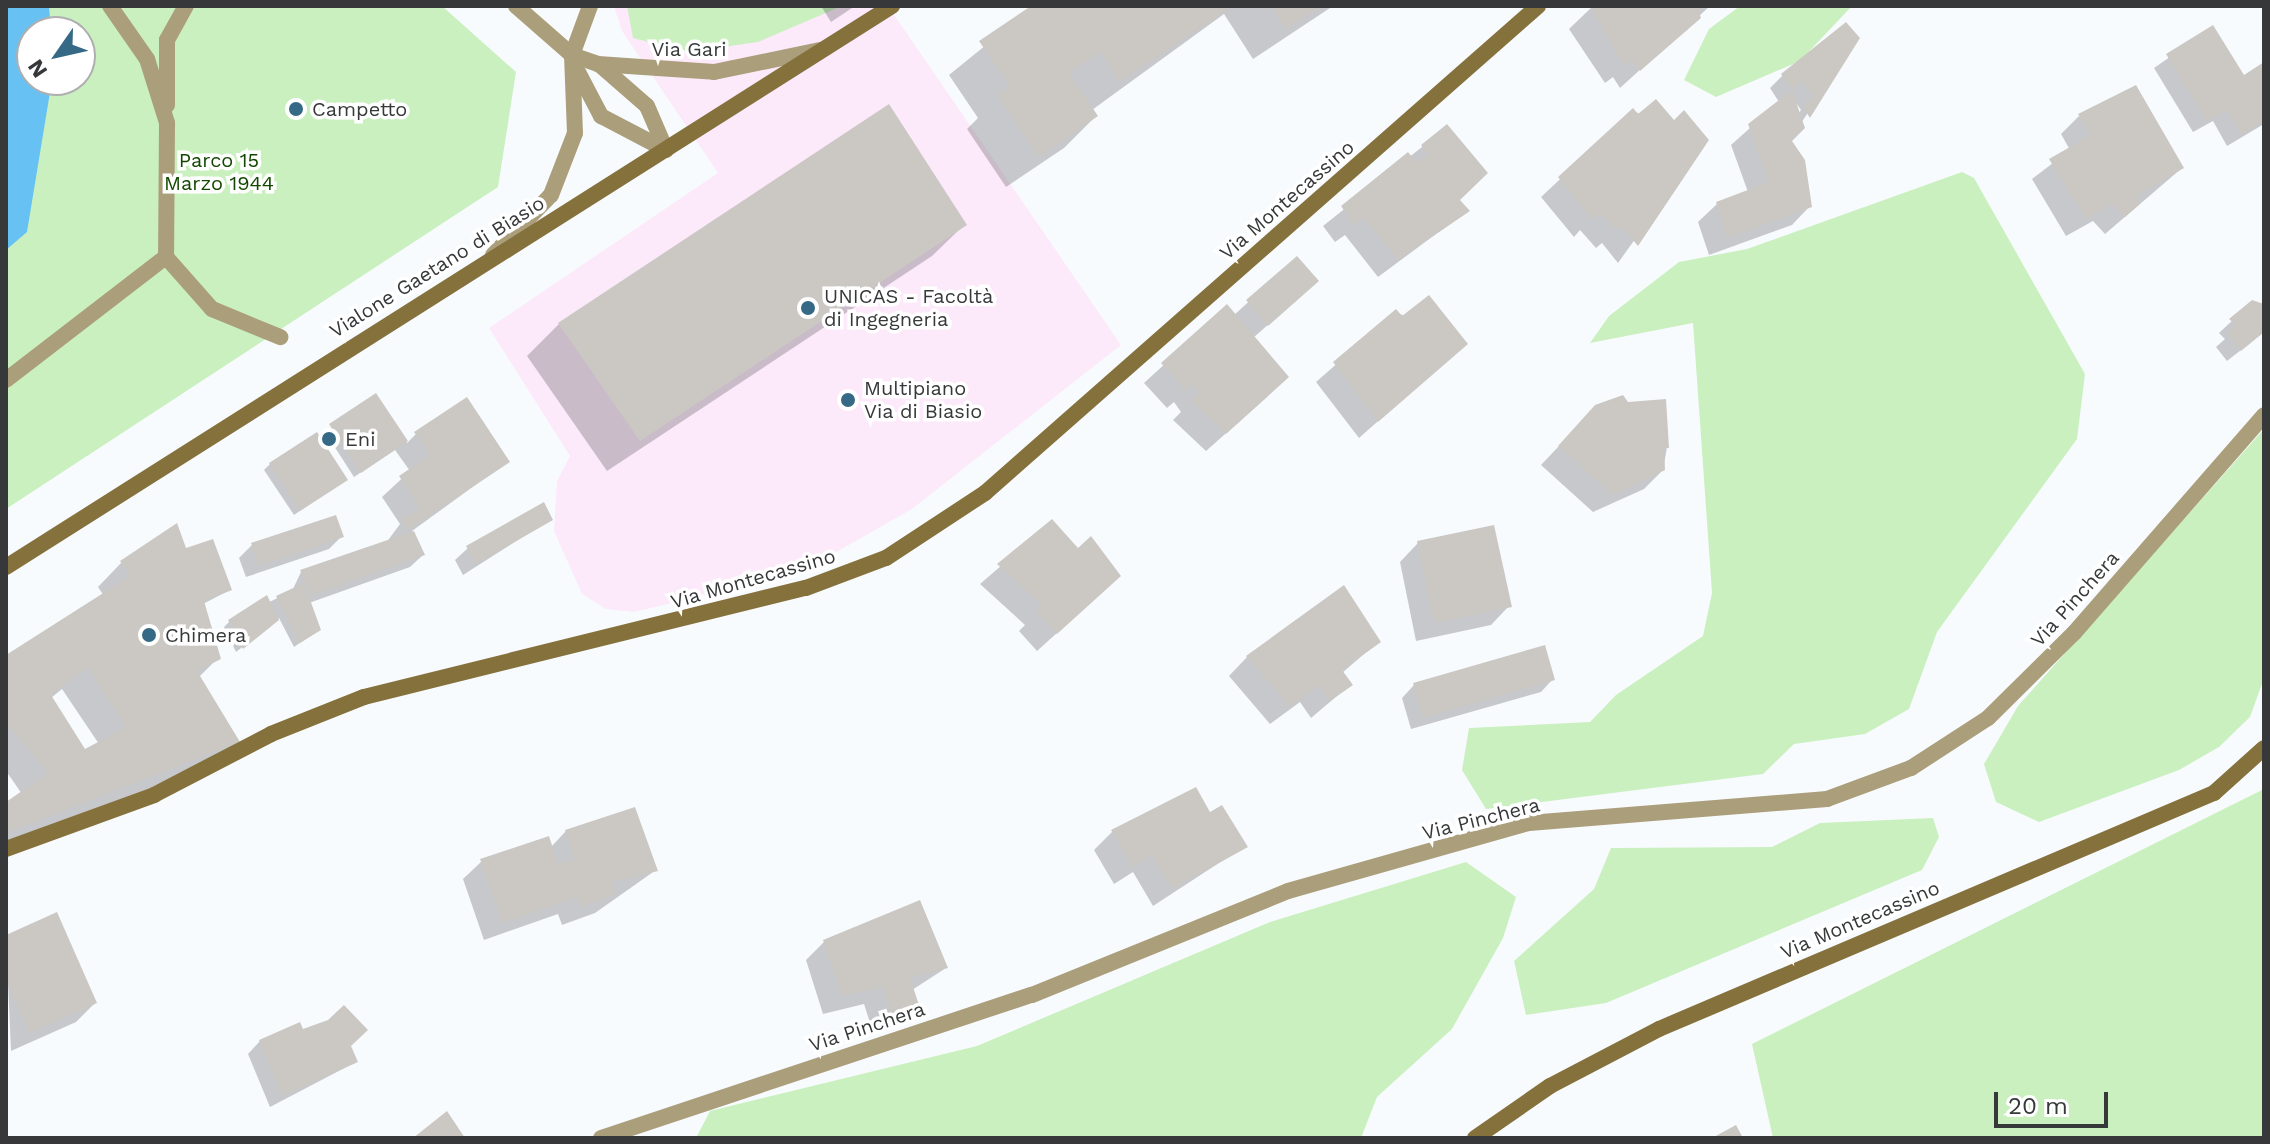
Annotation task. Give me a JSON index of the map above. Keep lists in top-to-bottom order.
{
  "streets": {
    "street": [
      "Via Gari",
      "Via Montecassino",
      "Vialone Gaetano di Biasio",
      "Via Pinchera"
    ]
  },
  "crossings": [
    ["Via Gari", "Vialone Gaetano di Biasio"]
  ],
  "parks": ["Parco 15 Marzo 1944"],
  "places": [
    "Campetto",
    "UNICAS - Facoltà di Ingegneria",
    "Multipiano Via di Biasio",
    "Eni",
    "Chimera"
  ],
  "scale_bar": "20 m",
  "north": "bottom left"
}
